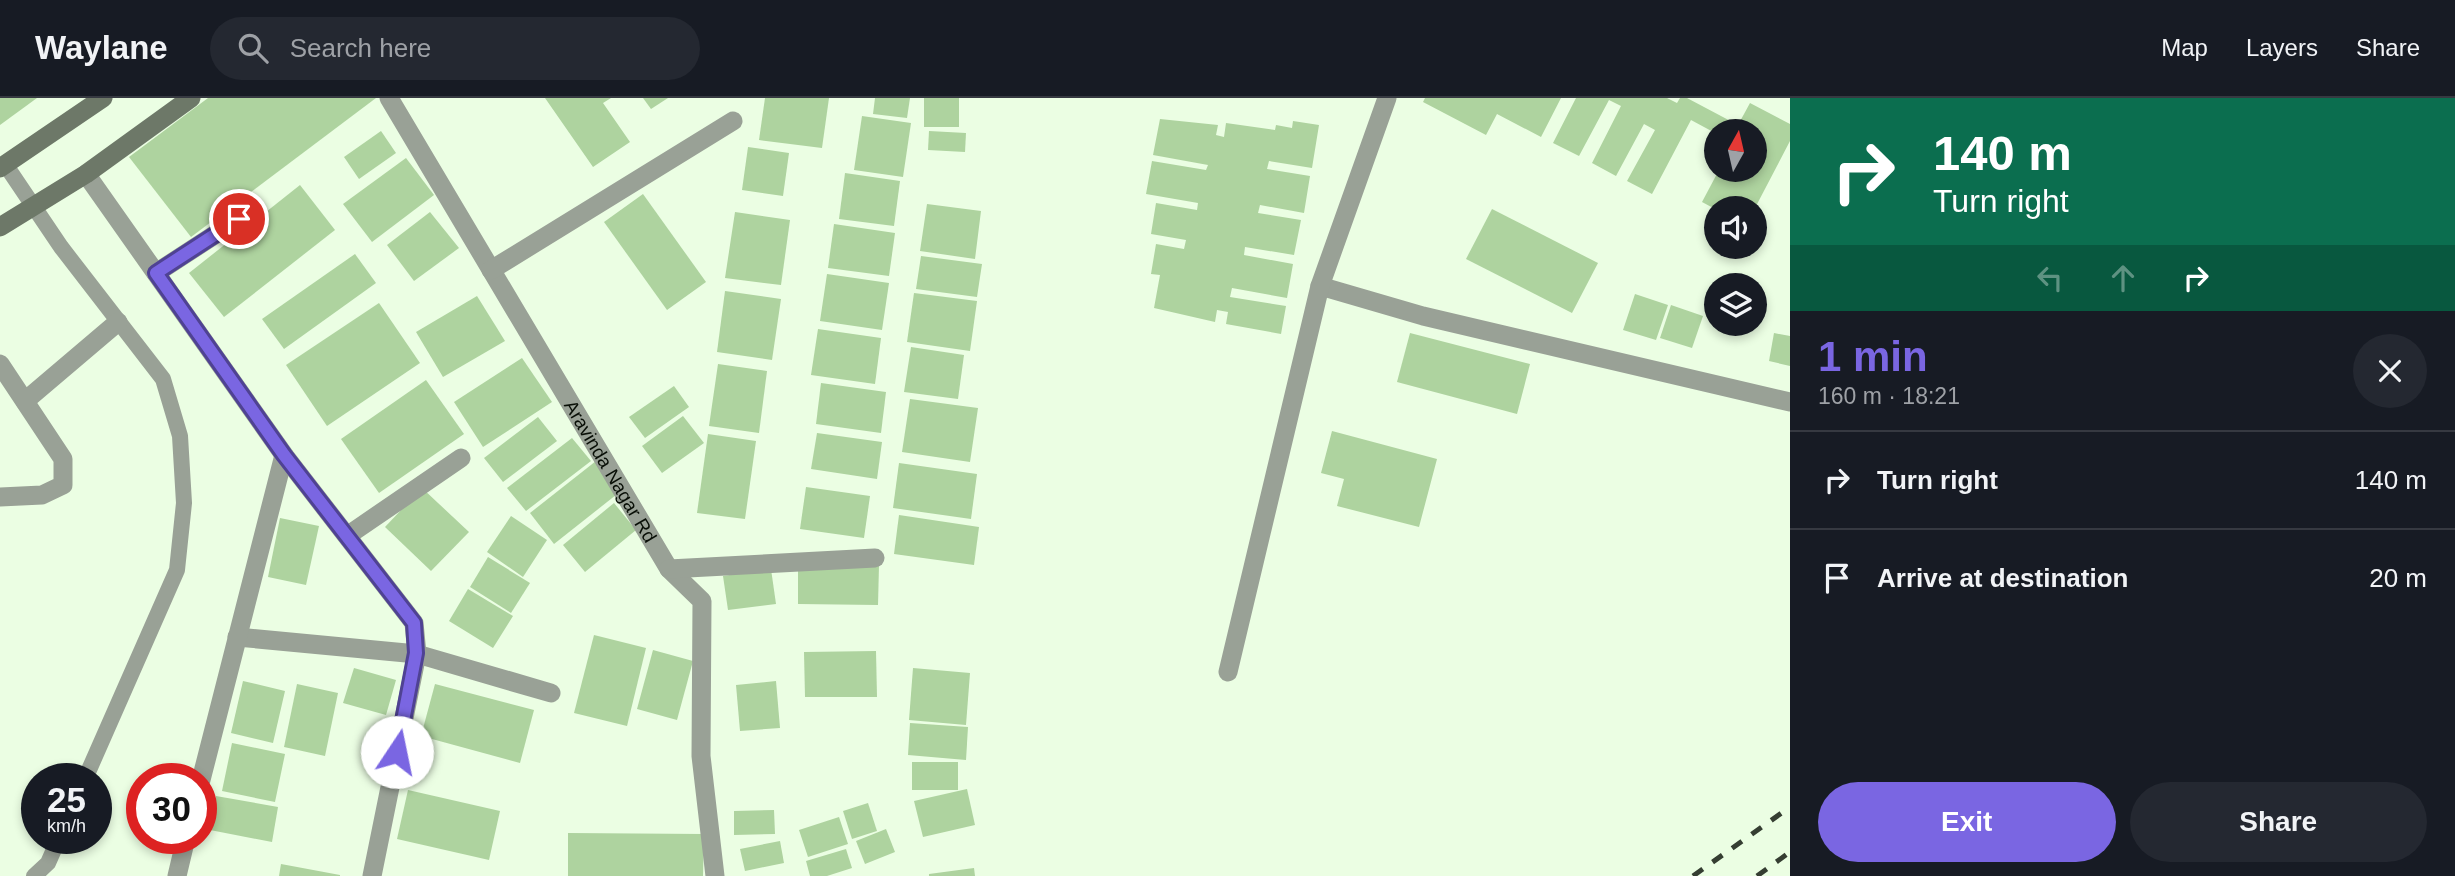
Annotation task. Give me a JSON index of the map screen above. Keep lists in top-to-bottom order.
{
  "streets": {
    "street": ["Aravinda Nagar Rd"]
  },
  "north": "top",
  "page": {
    "header": "Waylane",
    "search": "Search here",
    "nav": ["Map", "Layers", "Share"],
    "turn": ["140 m", "Turn right"],
    "heading": ["1 min", "160 m · 18:21"],
    "list": [
      {
        "name": "Turn right",
        "value": "140 m"
      },
      {
        "name": "Arrive at destination",
        "value": "20 m"
      }
    ],
    "speed": "25 km/h",
    "limit": "30",
    "buttons": ["Exit", "Share"]
  }
}
